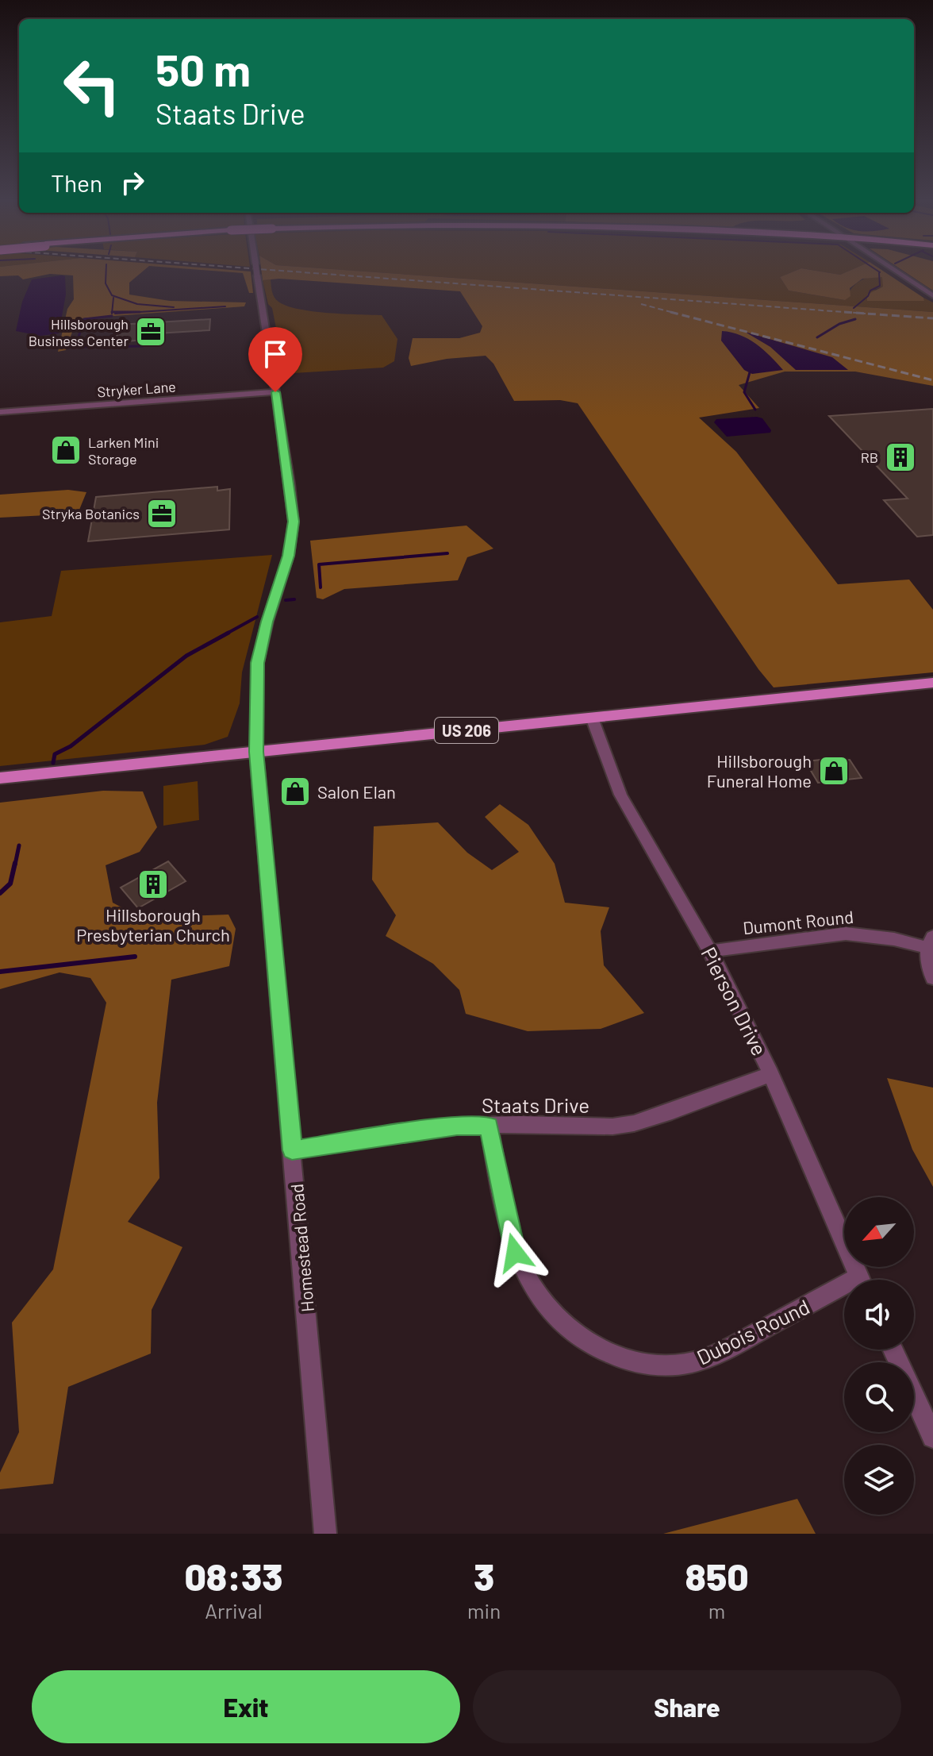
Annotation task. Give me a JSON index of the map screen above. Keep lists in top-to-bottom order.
{
  "streets": {
    "main road": ["US 206"],
    "street": [
      "Stryker Lane",
      "Dumont Round",
      "Pierson Drive",
      "Staats Drive",
      "Homestead Road",
      "Dubois Round"
    ]
  },
  "crossings": [
    ["Stryker Lane", "Homestead Road"],
    ["US 206", "Pierson Drive"],
    ["US 206", "Homestead Road"],
    ["Dumont Round", "Pierson Drive"],
    ["Pierson Drive", "Staats Drive"],
    ["Staats Drive", "Homestead Road"],
    ["Staats Drive", "Dubois Round"]
  ],
  "places": {
    "office": ["Hillsborough Business Center", "Stryka Botanics"],
    "shop": ["Larken Mini Storage", "Hillsborough Funeral Home", "Salon Elan"],
    "building": ["RB", "Hillsborough Presbyterian Church"]
  },
  "north": "bottom left",
  "page": {
    "turn": ["50 m", "Staats Drive"],
    "then": "Then",
    "eta": [
      "08:33",
      "Arrival",
      "3",
      "min",
      "850",
      "m"
    ],
    "buttons": ["Exit", "Share"]
  }
}
